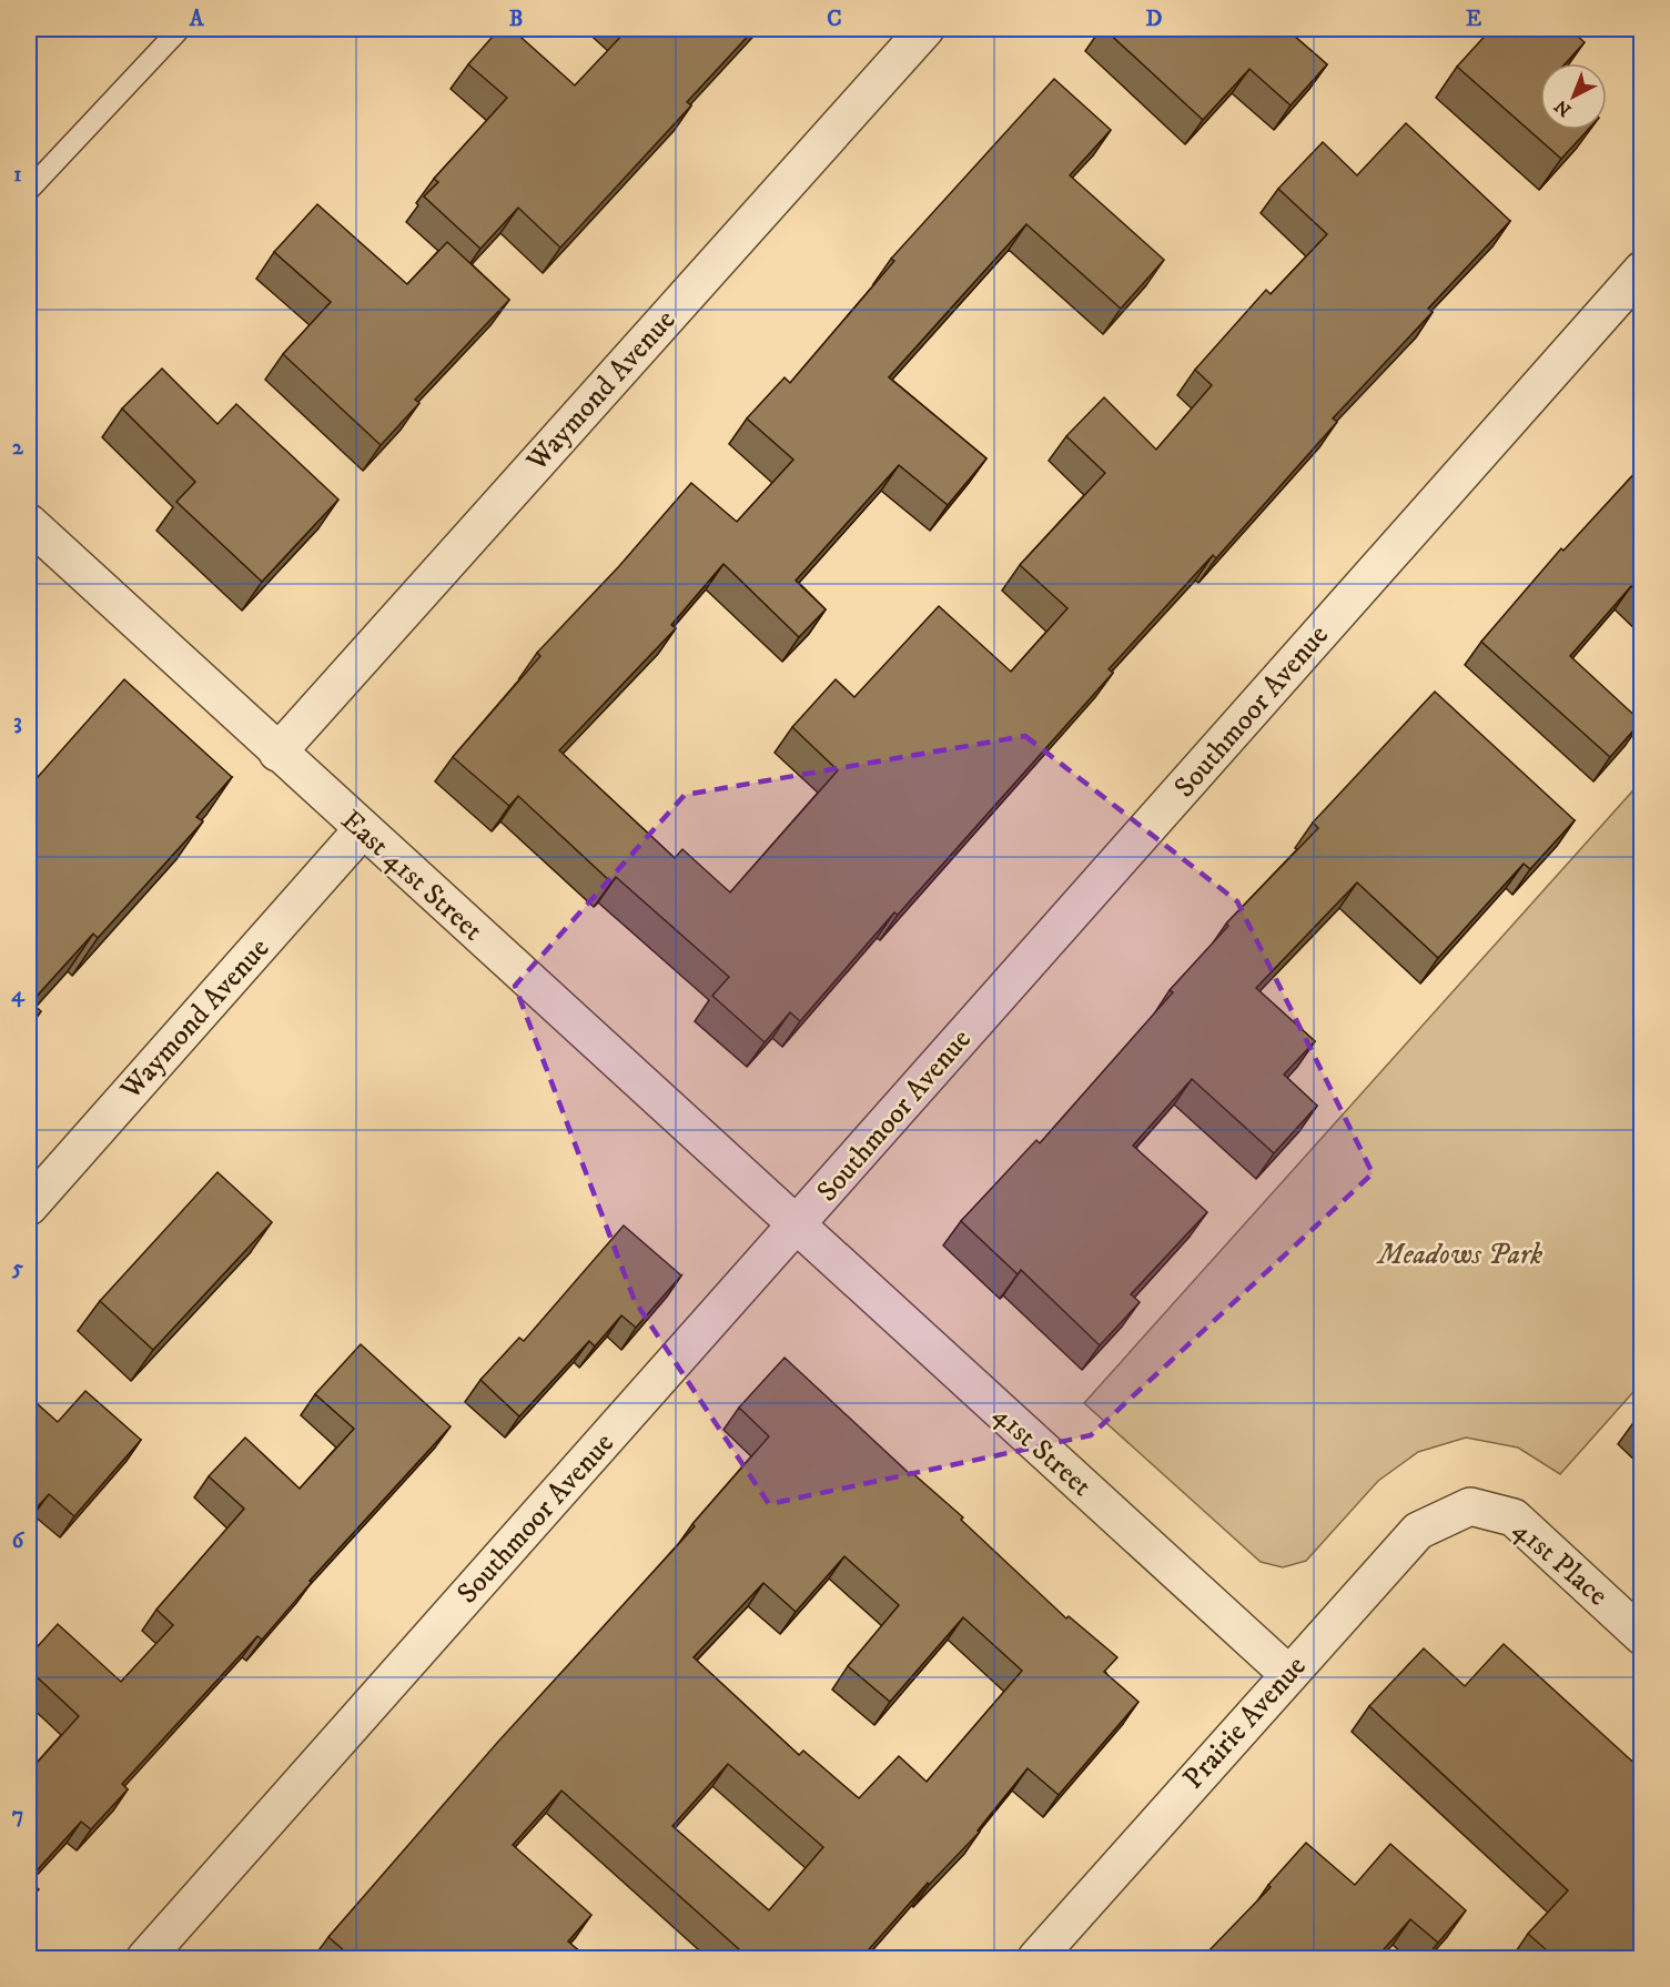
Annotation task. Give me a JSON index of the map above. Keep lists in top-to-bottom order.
{
  "streets": {
    "street": [
      "Waymond Avenue",
      "Southmoor Avenue",
      "East 41st Street",
      "41st Street",
      "41st Place",
      "Prairie Avenue"
    ]
  },
  "crossings": [
    ["Waymond Avenue", "East 41st Street"],
    ["Southmoor Avenue", "East 41st Street"],
    ["Southmoor Avenue", "41st Street"],
    ["East 41st Street", "41st Street"],
    ["41st Street", "Prairie Avenue"],
    ["41st Place", "Prairie Avenue"]
  ],
  "parks": ["Meadows Park"],
  "north": "bottom left",
  "grid": {
    "columns": [
      "A",
      "B",
      "C",
      "D",
      "E"
    ],
    "rows": [
      "1",
      "2",
      "3",
      "4",
      "5",
      "6",
      "7"
    ]
  }
}
